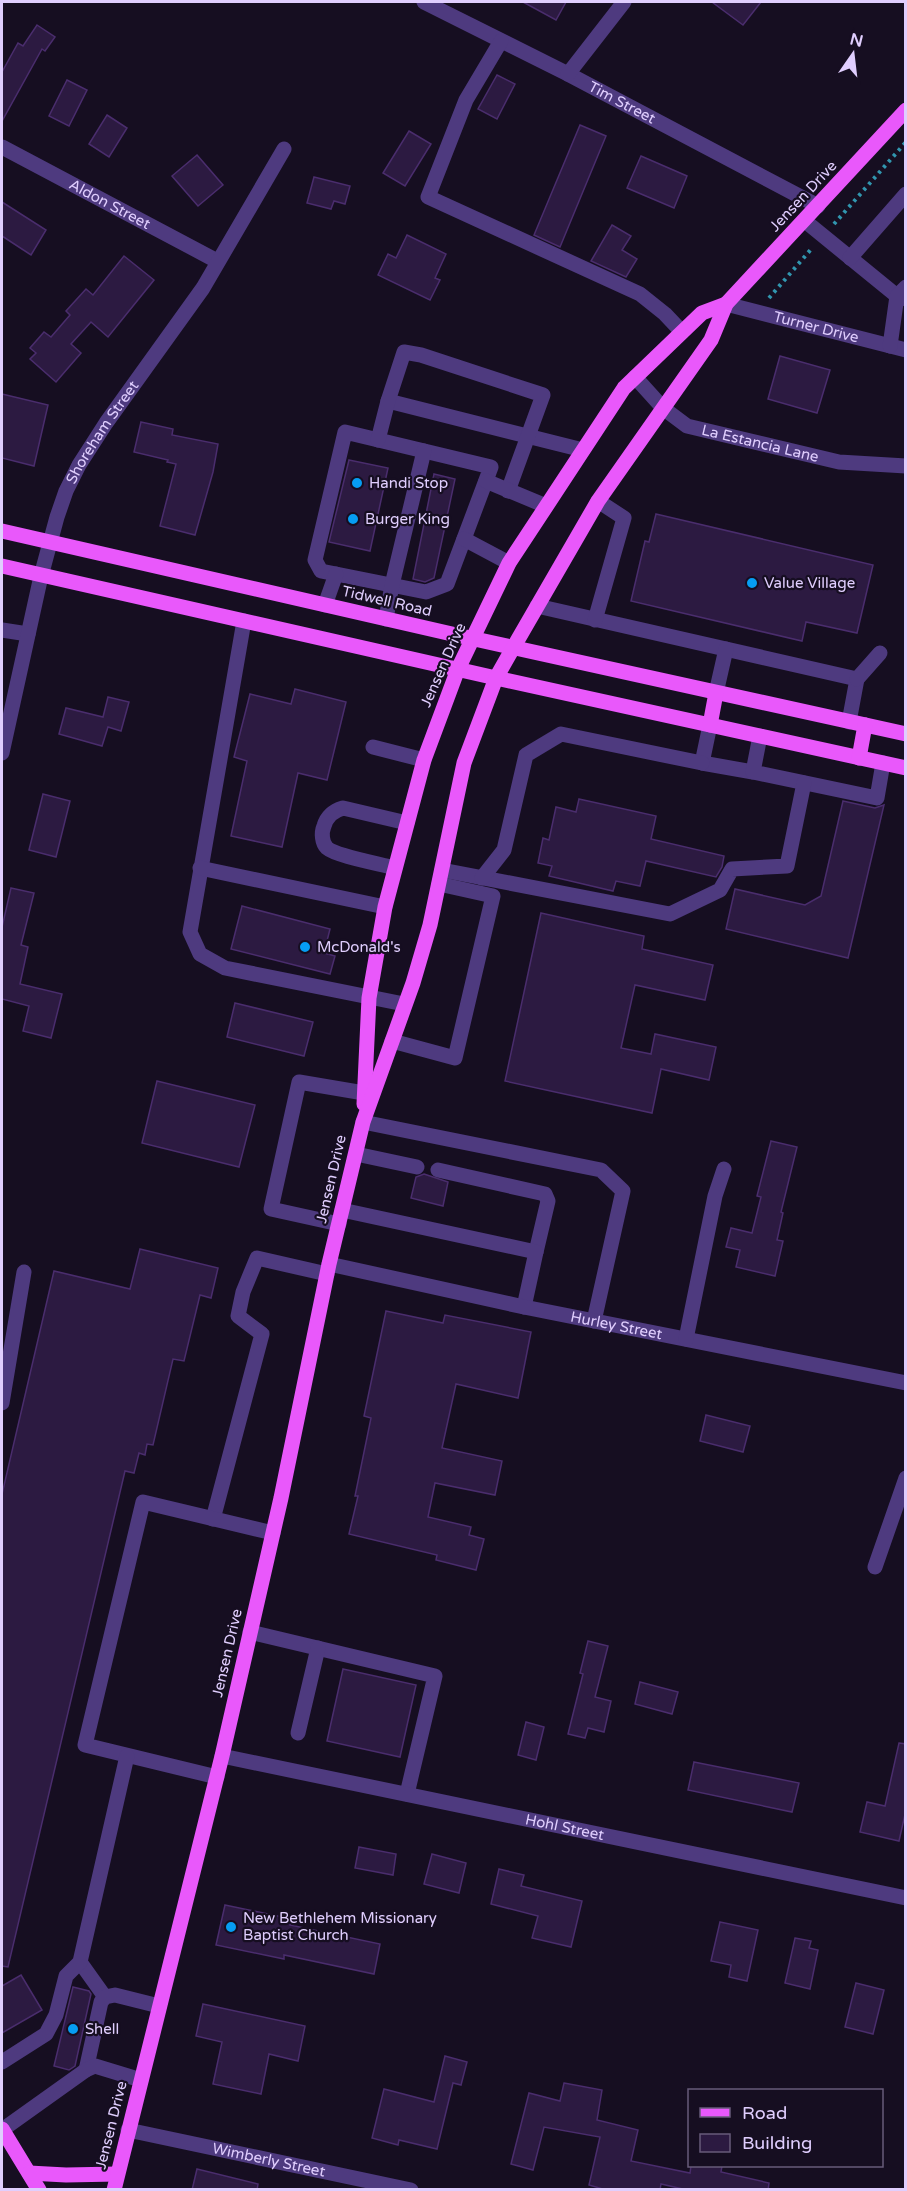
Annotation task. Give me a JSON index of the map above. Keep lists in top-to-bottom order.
{
  "streets": {
    "main road": ["Jensen Drive", "Tidwell Road"],
    "street": [
      "Tim Street",
      "Aldon Street",
      "Turner Drive",
      "Shoreham Street",
      "La Estancia Lane",
      "Hurley Street",
      "Hohl Street",
      "Wimberly Street"
    ]
  },
  "crossings": [
    ["Tim Street", "Jensen Drive"],
    ["Jensen Drive", "Turner Drive"],
    ["Jensen Drive", "La Estancia Lane"],
    ["Jensen Drive", "Tidwell Road"],
    ["Jensen Drive", "Hurley Street"],
    ["Jensen Drive", "Hohl Street"],
    ["Jensen Drive", "Wimberly Street"],
    ["Aldon Street", "Shoreham Street"],
    ["Shoreham Street", "Tidwell Road"]
  ],
  "places": [
    "Handi Stop",
    "Burger King",
    "Value Village",
    "McDonald's",
    "New Bethlehem Missionary Baptist Church",
    "Shell"
  ],
  "legend": ["Road", "Building"],
  "north": "top"
}
